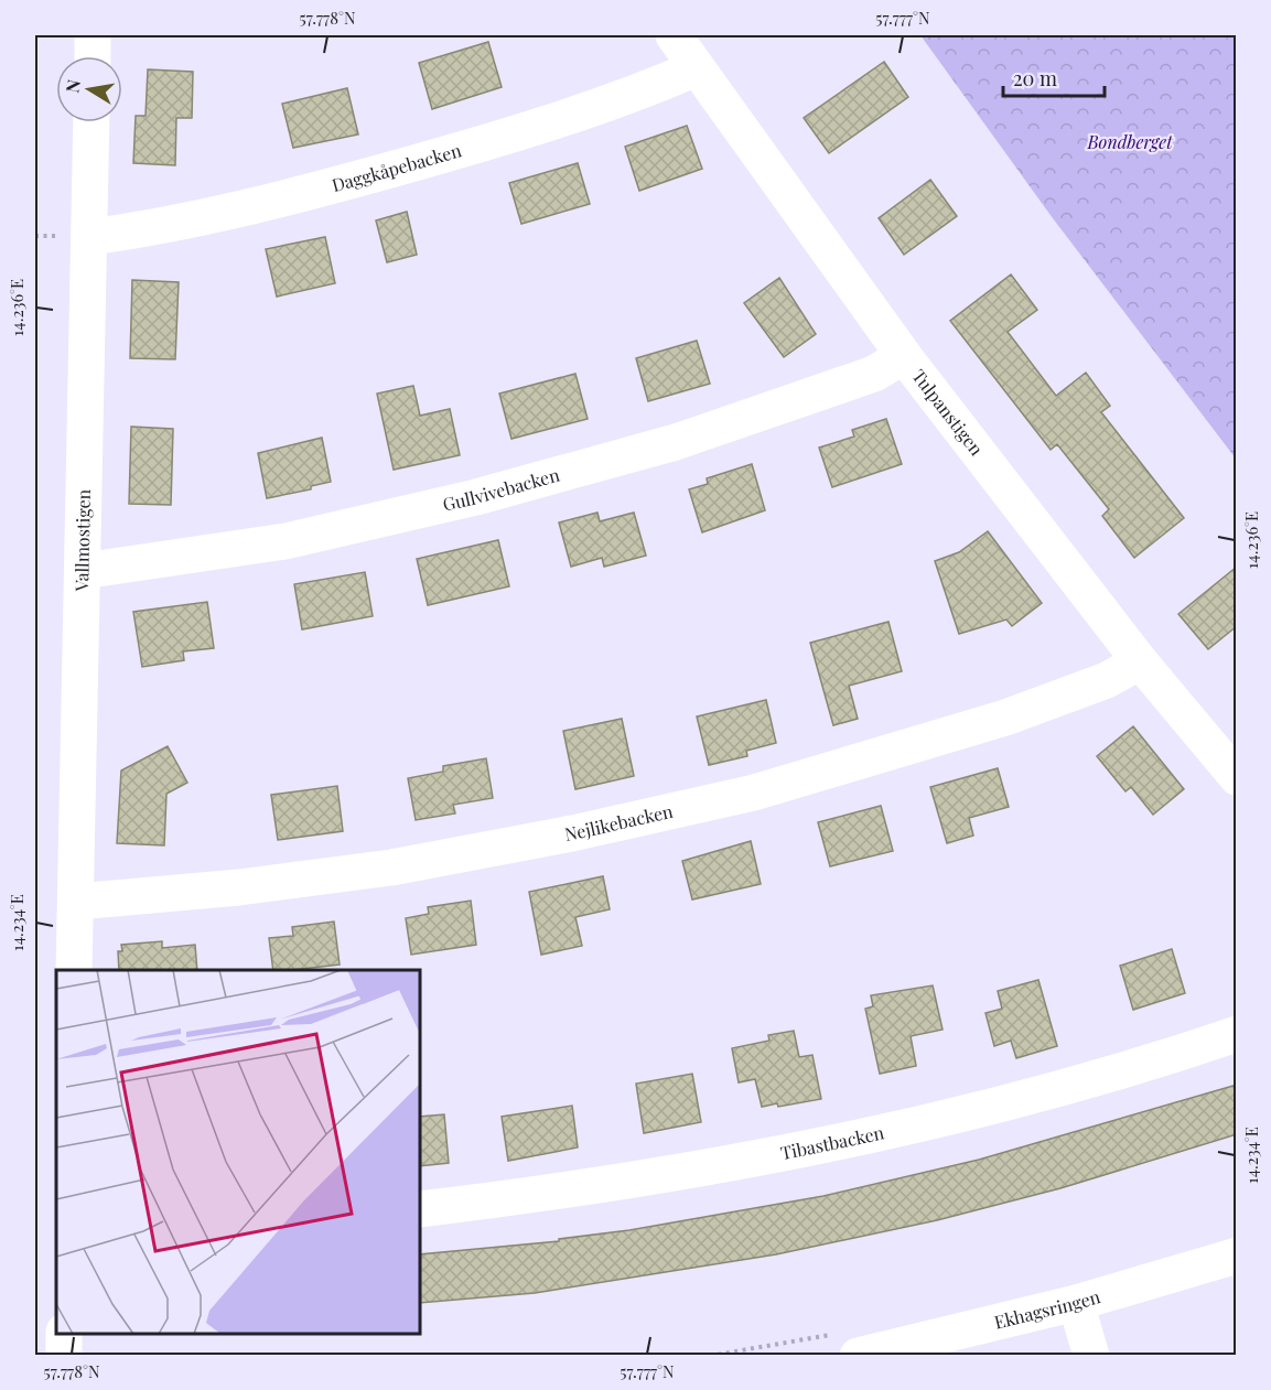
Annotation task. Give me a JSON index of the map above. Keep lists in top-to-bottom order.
{
  "streets": {
    "street": [
      "Daggkåpebacken",
      "Tulpanstigen",
      "Gullvivebacken",
      "Vallmostigen",
      "Nejlikebacken",
      "Tibastbacken",
      "Ekhagsringen"
    ]
  },
  "crossings": [
    ["Daggkåpebacken", "Tulpanstigen"],
    ["Daggkåpebacken", "Vallmostigen"],
    ["Tulpanstigen", "Gullvivebacken"],
    ["Tulpanstigen", "Nejlikebacken"],
    ["Gullvivebacken", "Vallmostigen"],
    ["Vallmostigen", "Nejlikebacken"]
  ],
  "parks": ["Bondberget"],
  "scale_bar": "20 m",
  "north": "left",
  "coordinates": [
    "57.778°N",
    "57.777°N",
    "14.236°E",
    "14.234°E"
  ]
}
